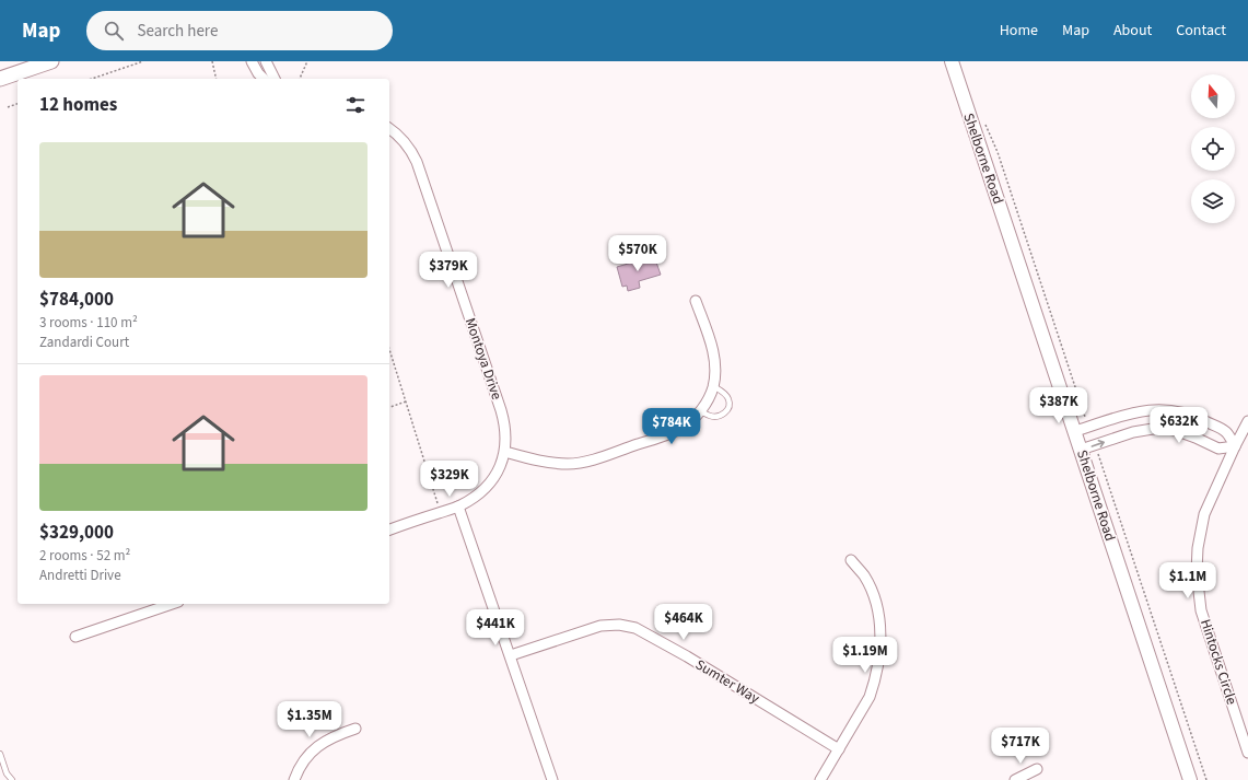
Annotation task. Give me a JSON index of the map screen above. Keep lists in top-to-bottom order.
{
  "streets": {
    "street": [
      "Shelborne Road",
      "Montoya Drive",
      "Hintocks Circle",
      "Sumter Way"
    ]
  },
  "north": "top",
  "page": {
    "header": "Map",
    "search": "Search here",
    "nav": [
      "Home",
      "Map",
      "About",
      "Contact"
    ],
    "heading": "12 homes",
    "list": [
      {
        "name": "$784,000",
        "note": "3 rooms · 110 m² · Zandardi Court"
      },
      {
        "name": "$329,000",
        "note": "2 rooms · 52 m² · Andretti Drive"
      }
    ],
    "price": [
      "$570K",
      "$379K",
      "$387K",
      "$632K",
      "$784K",
      "$329K",
      "$1.1M",
      "$464K",
      "$441K",
      "$1.19M",
      "$1.35M",
      "$717K"
    ]
  }
}
